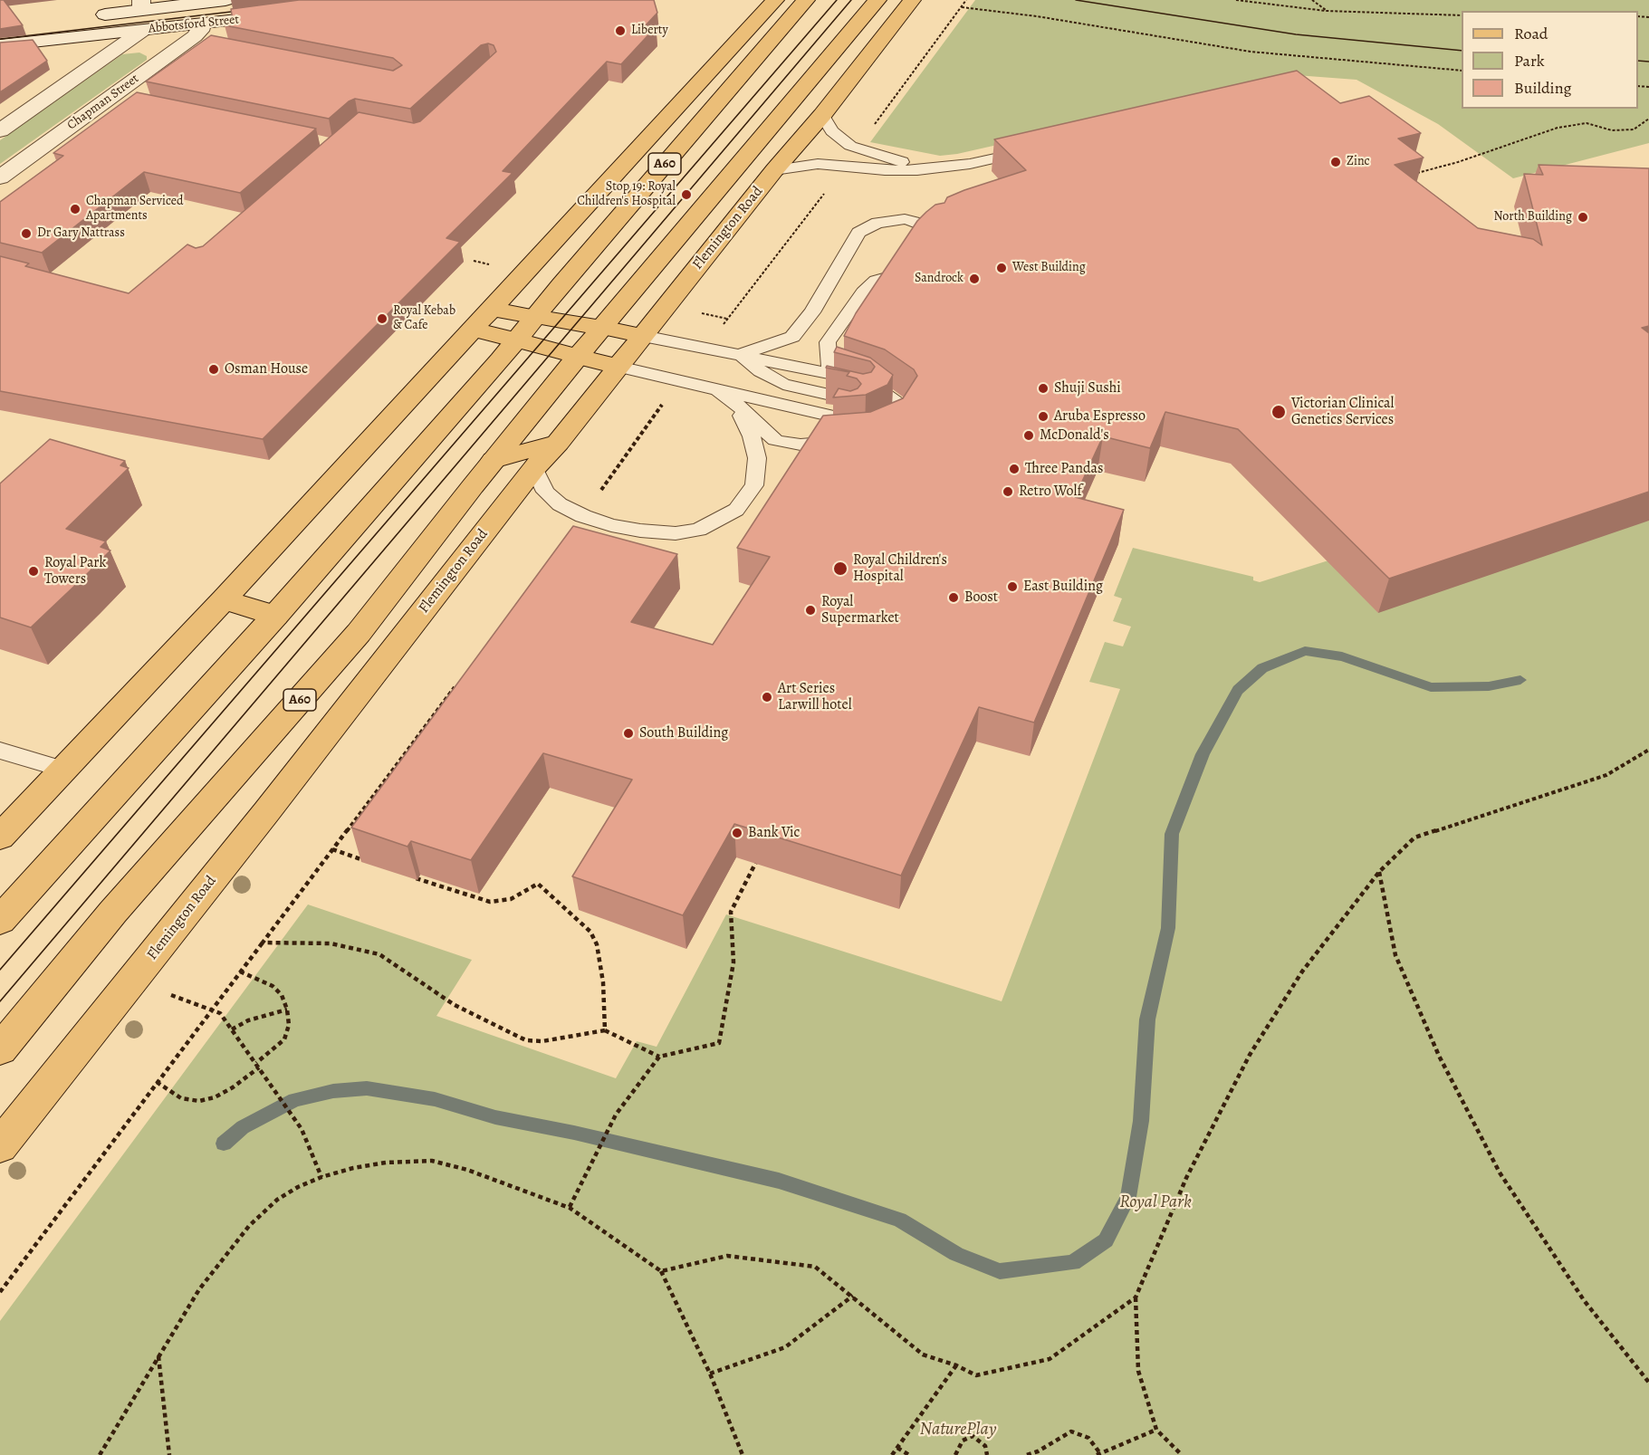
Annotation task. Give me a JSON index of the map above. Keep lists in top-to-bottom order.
{
  "streets": {
    "main road": ["A60", "Flemington Road"],
    "street": ["Abbotsford Street", "Chapman Street"]
  },
  "crossings": [
    ["Abbotsford Street", "Chapman Street"]
  ],
  "parks": ["Royal Park", "NaturePlay"],
  "places": [
    "Liberty",
    "Zinc",
    "Stop 19: Royal Children's Hospital",
    "Chapman Serviced Apartments",
    "North Building",
    "Dr Gary Nattrass",
    "West Building",
    "Sandrock",
    "Royal Kebab & Cafe",
    "Osman House",
    "Shuji Sushi",
    "Victorian Clinical Genetics Services",
    "Aruba Espresso",
    "McDonald's",
    "Three Pandas",
    "Retro Wolf",
    "Royal Children's Hospital",
    "Royal Park Towers",
    "East Building",
    "Boost",
    "Royal Supermarket",
    "Art Series Larwill hotel",
    "South Building",
    "Bank Vic"
  ],
  "legend": ["Road", "Park", "Building"]
}
